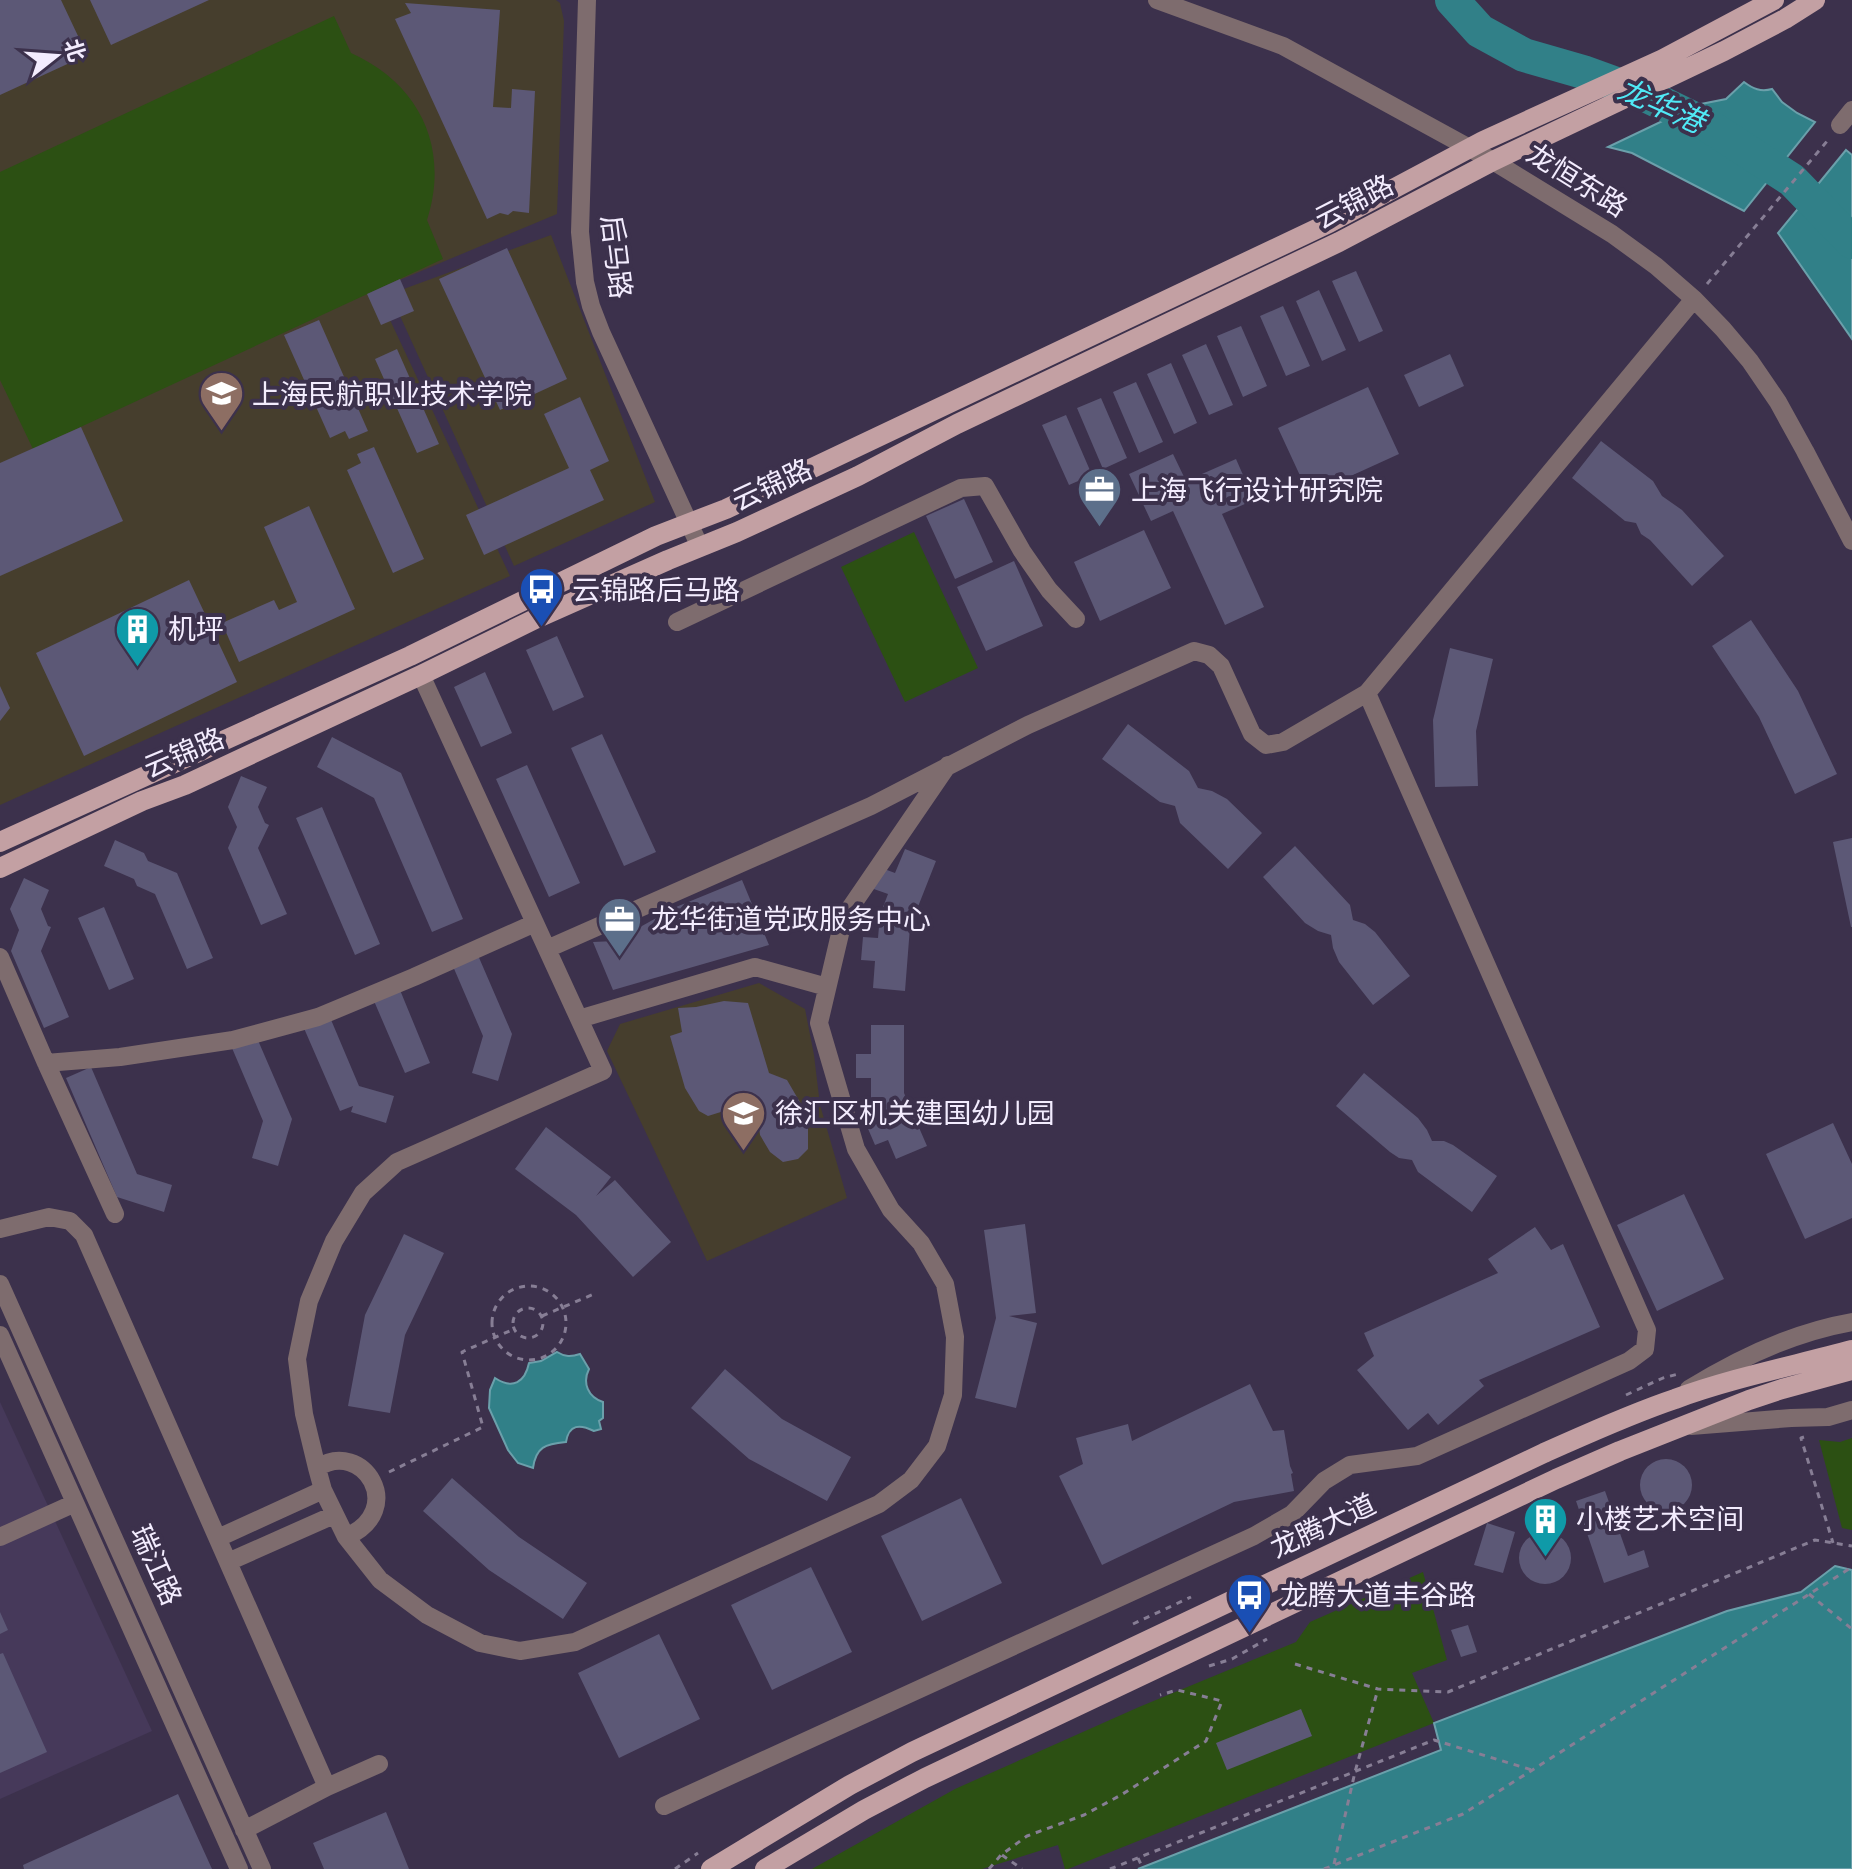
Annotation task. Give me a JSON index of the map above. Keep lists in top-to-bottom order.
{
  "streets": {
    "main road": ["云锦路", "龙腾大道"],
    "street": ["龙恒东路", "后马路", "瑞江路"]
  },
  "crossings": [
    ["龙恒东路", "云锦路"],
    ["云锦路", "后马路"]
  ],
  "water": ["龙华港"],
  "places": {
    "school or university": ["上海民航职业技术学院", "徐汇区机关建国幼儿园"],
    "office": ["上海飞行设计研究院", "龙华街道党政服务中心"],
    "bus stop": ["云锦路后马路", "龙腾大道丰谷路"],
    "building": ["机坪", "小楼艺术空间"]
  },
  "north": "right"
}
